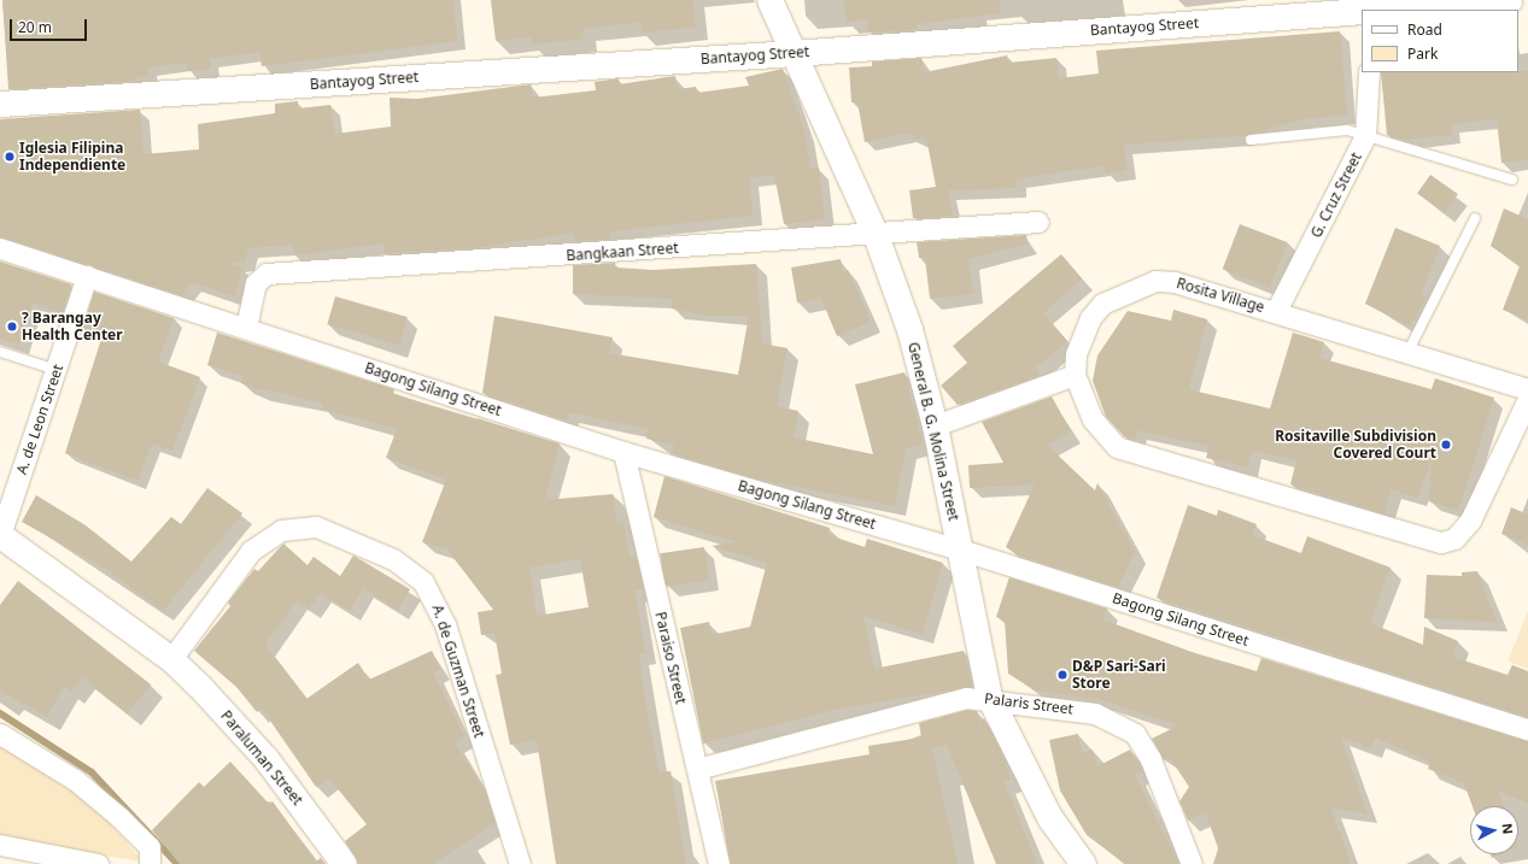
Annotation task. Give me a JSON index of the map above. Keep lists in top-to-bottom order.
{
  "streets": {
    "street": [
      "Bantayog Street",
      "G. Cruz Street",
      "Bangkaan Street",
      "Rosita Village",
      "Bagong Silang Street",
      "A. de Leon Street",
      "General B. G. Molina Street",
      "Paraiso Street",
      "A. de Guzman Street",
      "Palaris Street",
      "Paraluman Street"
    ]
  },
  "crossings": [
    ["Bantayog Street", "General B. G. Molina Street"],
    ["G. Cruz Street", "Rosita Village"],
    ["Bangkaan Street", "Bagong Silang Street"],
    ["Bangkaan Street", "General B. G. Molina Street"],
    ["Bagong Silang Street", "A. de Leon Street"],
    ["Bagong Silang Street", "General B. G. Molina Street"],
    ["Bagong Silang Street", "Paraiso Street"],
    ["General B. G. Molina Street", "Palaris Street"],
    ["Paraiso Street", "Palaris Street"],
    ["A. de Guzman Street", "Paraluman Street"]
  ],
  "places": [
    "Iglesia Filipina Independiente",
    "? Barangay Health Center",
    "Rositaville Subdivision Covered Court",
    "D&P Sari-Sari Store"
  ],
  "legend": ["Road", "Park"],
  "scale_bar": "20 m",
  "north": "right"
}
